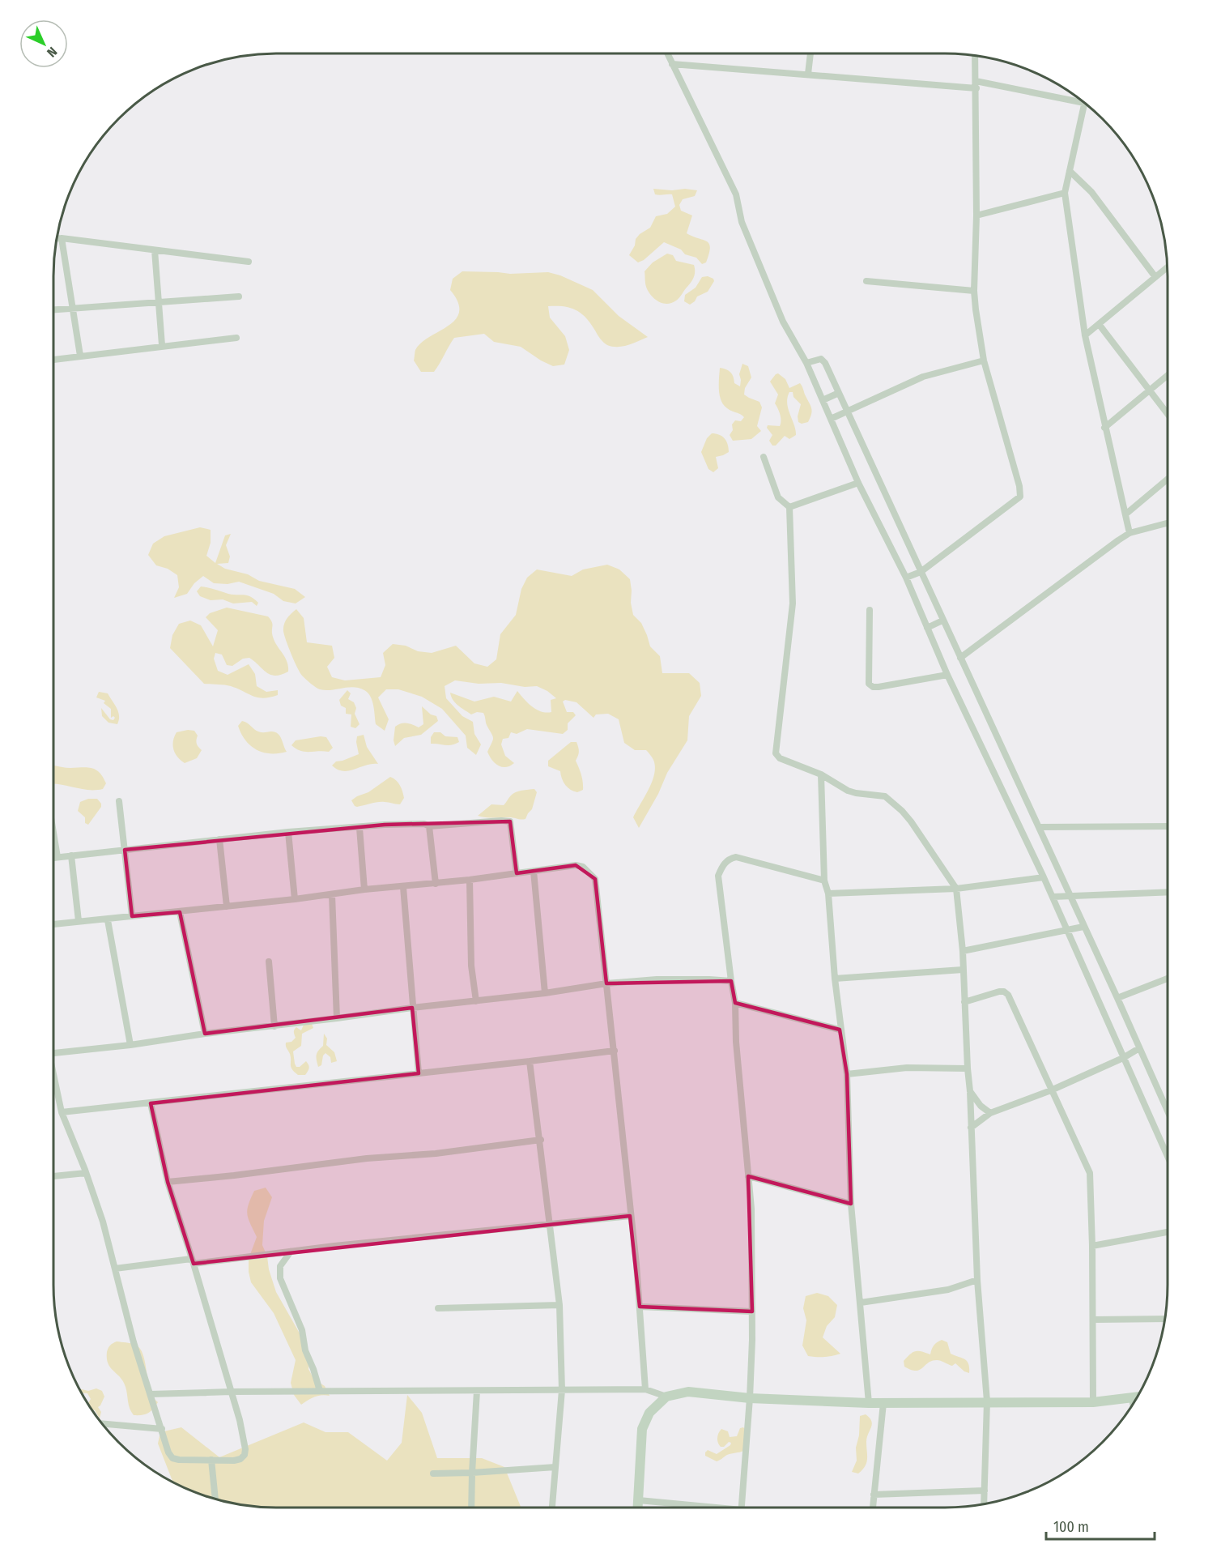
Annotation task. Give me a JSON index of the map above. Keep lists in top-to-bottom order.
{
  "scale_bar": "100 m",
  "north": "bottom right"
}
